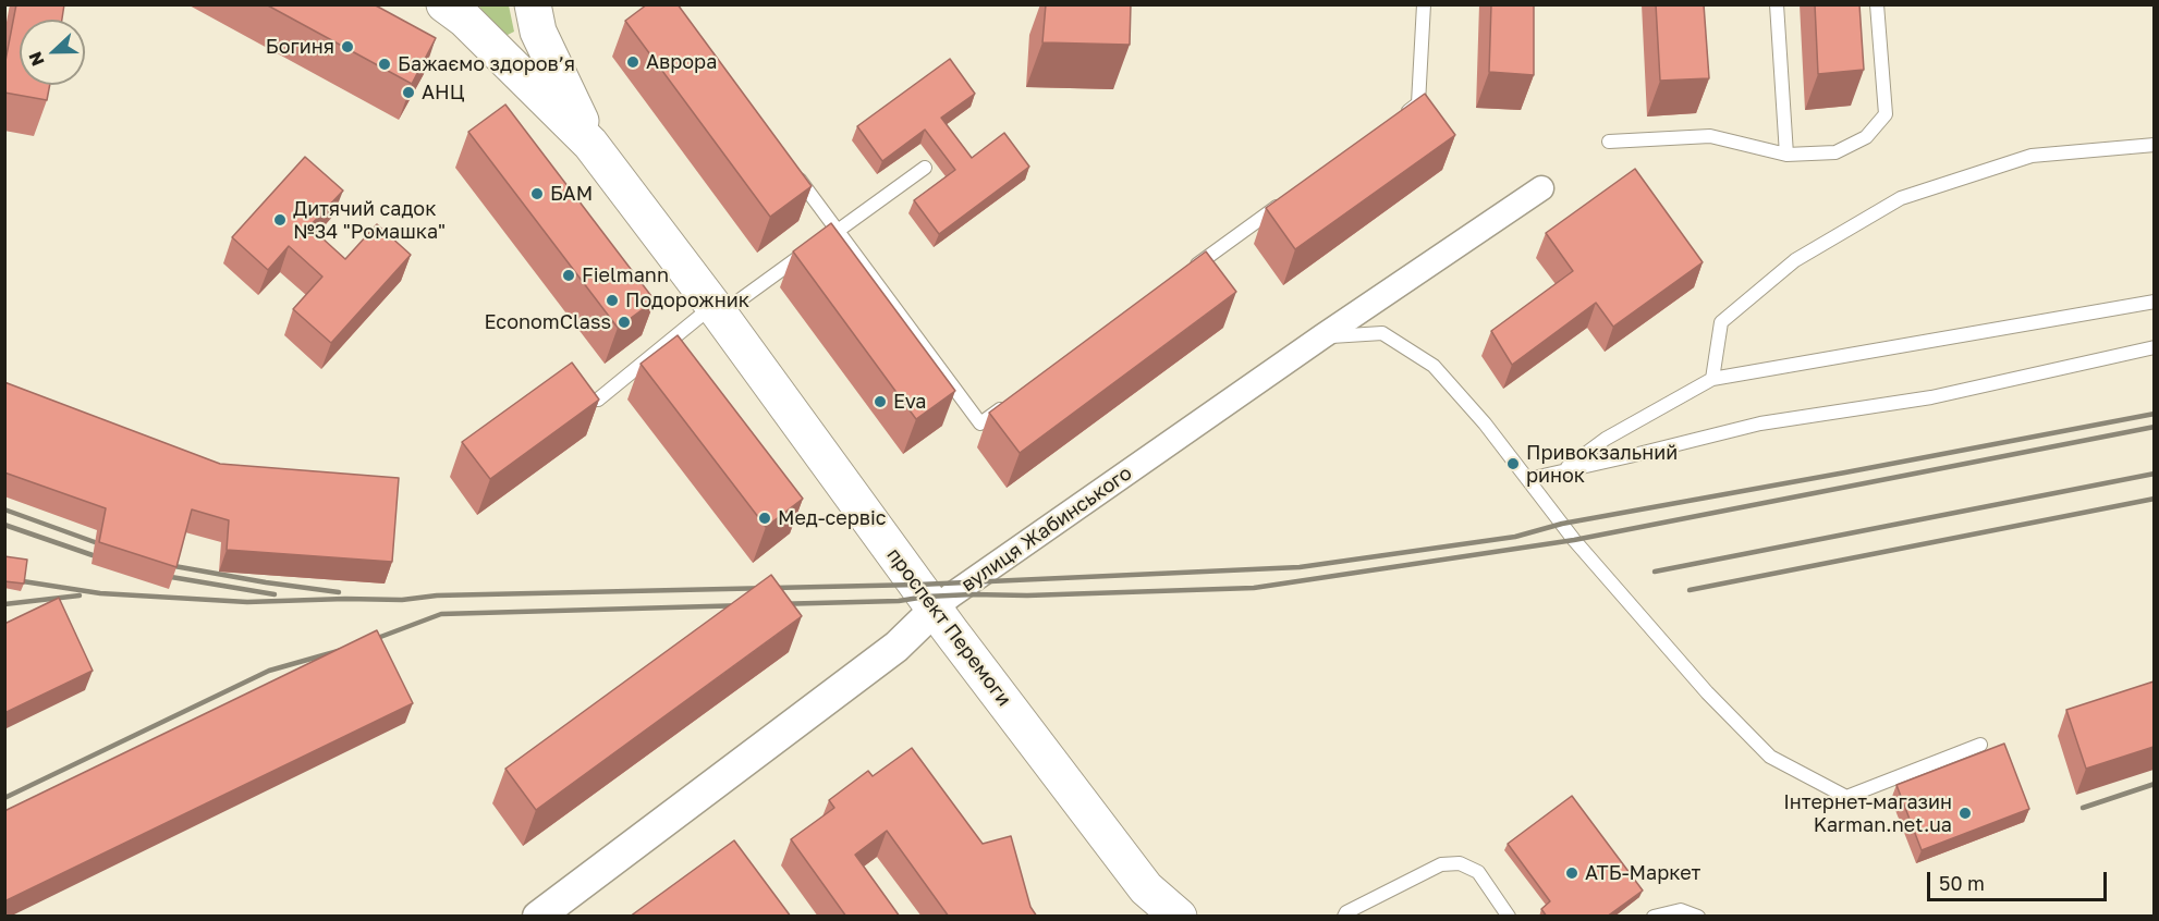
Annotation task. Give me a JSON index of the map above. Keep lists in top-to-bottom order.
{
  "streets": {
    "main road": ["проспект Перемоги"],
    "street": ["вулиця Жабинського"]
  },
  "crossings": [
    ["вулиця Жабинського", "проспект Перемоги"]
  ],
  "places": [
    "Богиня",
    "Аврора",
    "Бажаємо здоровʼя",
    "АНЦ",
    "БАМ",
    "Дитячий садок №34 \"Ромашка\"",
    "Fielmann",
    "Подорожник",
    "EconomClass",
    "Eva",
    "Привокзальний ринок",
    "Мед-сервіс",
    "Інтернет-магазин Karman.net.ua",
    "АТБ-Маркет"
  ],
  "scale_bar": "50 m",
  "north": "left"
}
